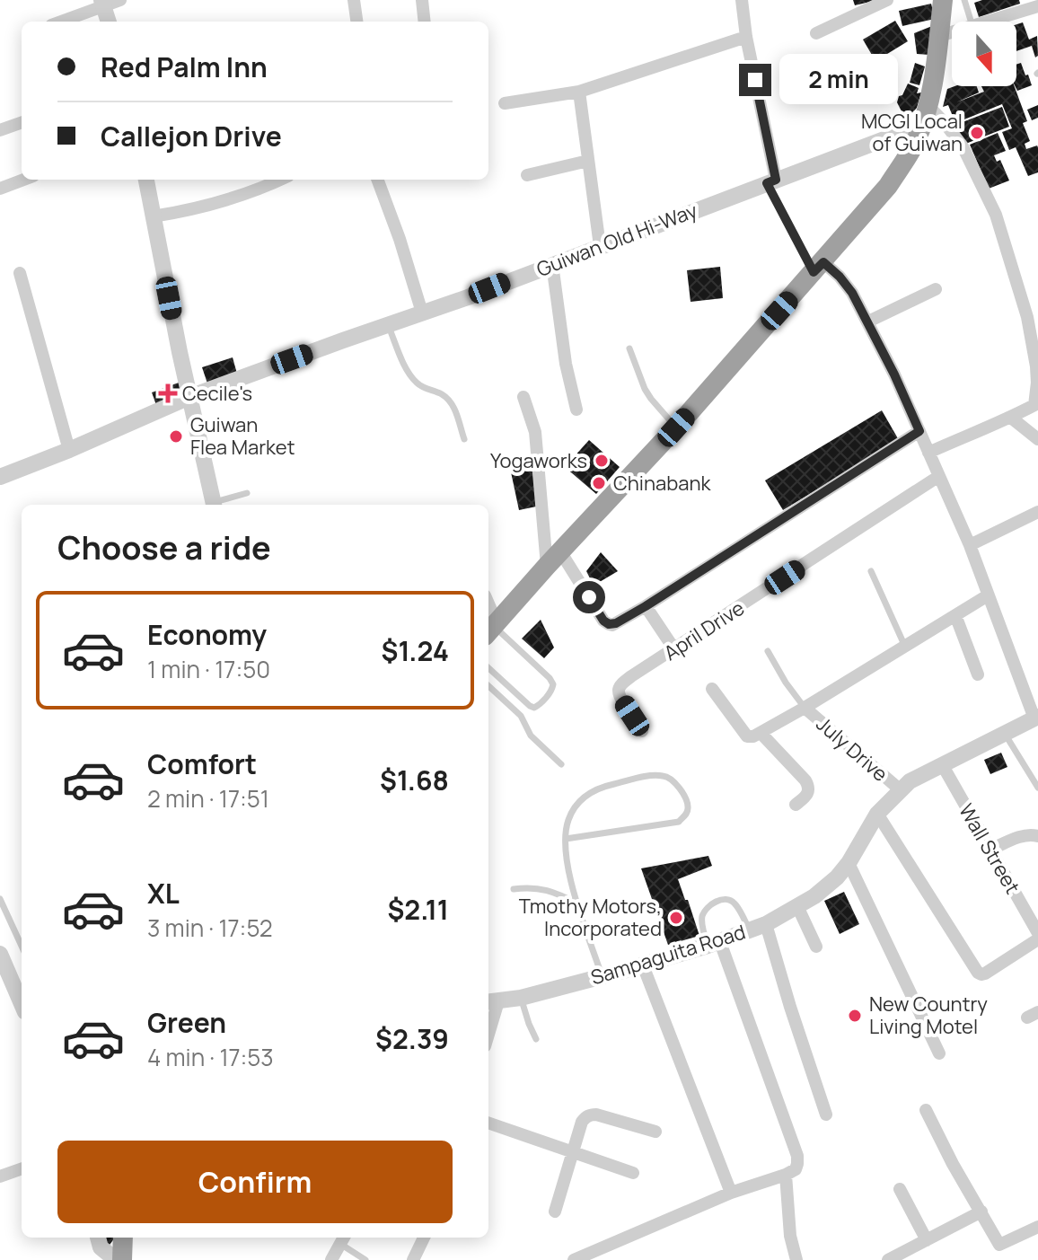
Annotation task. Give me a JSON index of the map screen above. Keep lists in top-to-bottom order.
{
  "streets": {
    "street": [
      "Guiwan Old Hi-Way",
      "April Drive",
      "July Drive",
      "Wall Street",
      "Sampaguita Road"
    ]
  },
  "crossings": [
    ["July Drive", "Sampaguita Road"],
    ["Wall Street", "Sampaguita Road"]
  ],
  "places": {
    "other": [
      "MCGI Local of Guiwan",
      "Guiwan Flea Market",
      "Yogaworks",
      "Chinabank",
      "Tmothy Motors, Incorporated",
      "New Country Living Motel"
    ],
    "health": ["Cecile's"]
  },
  "north": "bottom",
  "page": {
    "banner": ["Red Palm Inn", "Callejon Drive"],
    "bubble": "2 min",
    "heading": "Choose a ride",
    "list": [
      {
        "name": "Economy",
        "note": "1 min · 17:50",
        "value": "$1.24"
      },
      {
        "name": "Comfort",
        "note": "2 min · 17:51",
        "value": "$1.68"
      },
      {
        "name": "XL",
        "note": "3 min · 17:52",
        "value": "$2.11"
      },
      {
        "name": "Green",
        "note": "4 min · 17:53",
        "value": "$2.39"
      }
    ],
    "buttons": "Confirm"
  }
}
